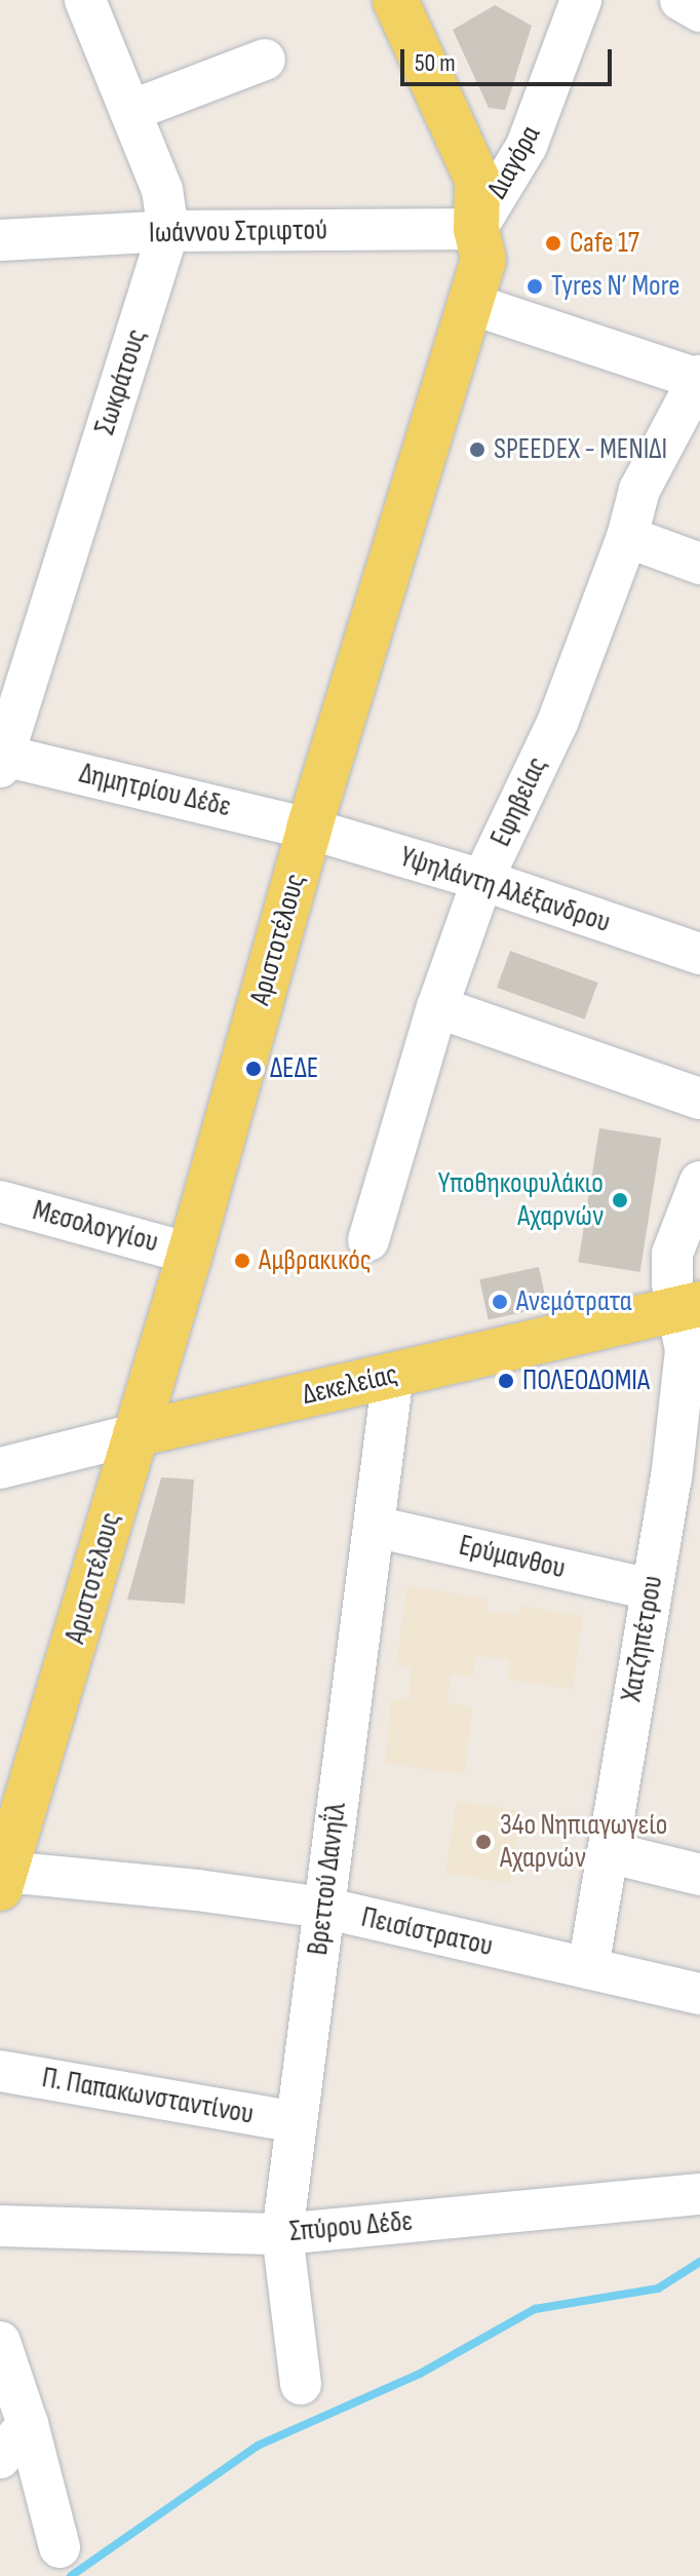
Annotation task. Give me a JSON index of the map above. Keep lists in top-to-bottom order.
{
  "streets": {
    "main road": ["Αριστοτέλους", "Δεκελείας"],
    "street": [
      "Διαγόρα",
      "Ιωάννου Στριφτού",
      "Σωκράτους",
      "Δημητρίου Δέδε",
      "Εφηβείας",
      "Υψηλάντη Αλέξανδρου",
      "Μεσολογγίου",
      "Ερύμανθου",
      "Χατζηπέτρου",
      "Βρεττού Δανηΐλ",
      "Πεισίστρατου",
      "Π. Παπακωνσταντίνου",
      "Σπύρου Δέδε"
    ]
  },
  "crossings": [
    ["Διαγόρα", "Ιωάννου Στριφτού"],
    ["Διαγόρα", "Αριστοτέλους"],
    ["Ιωάννου Στριφτού", "Σωκράτους"],
    ["Ιωάννου Στριφτού", "Αριστοτέλους"],
    ["Σωκράτους", "Δημητρίου Δέδε"],
    ["Δημητρίου Δέδε", "Υψηλάντη Αλέξανδρου"],
    ["Δημητρίου Δέδε", "Αριστοτέλους"],
    ["Εφηβείας", "Υψηλάντη Αλέξανδρου"],
    ["Υψηλάντη Αλέξανδρου", "Αριστοτέλους"],
    ["Αριστοτέλους", "Μεσολογγίου"],
    ["Αριστοτέλους", "Δεκελείας"],
    ["Αριστοτέλους", "Πεισίστρατου"],
    ["Δεκελείας", "Χατζηπέτρου"],
    ["Δεκελείας", "Βρεττού Δανηΐλ"],
    ["Ερύμανθου", "Χατζηπέτρου"],
    ["Ερύμανθου", "Βρεττού Δανηΐλ"],
    ["Χατζηπέτρου", "Πεισίστρατου"],
    ["Βρεττού Δανηΐλ", "Πεισίστρατου"],
    ["Βρεττού Δανηΐλ", "Π. Παπακωνσταντίνου"],
    ["Βρεττού Δανηΐλ", "Σπύρου Δέδε"]
  ],
  "places": [
    "Cafe 17",
    "Tyres N’ More",
    "SPEEDEX - ΜΕΝΙΔΙ",
    "ΔΕΔΕ",
    "Υποθηκοφυλάκιο Αχαρνών",
    "Αμβρακικός",
    "Ανεμότρατα",
    "ΠΟΛΕΟΔΟΜΙΑ",
    "34o Νηπιαγωγείο Αχαρνών"
  ],
  "scale_bar": "50 m"
}
